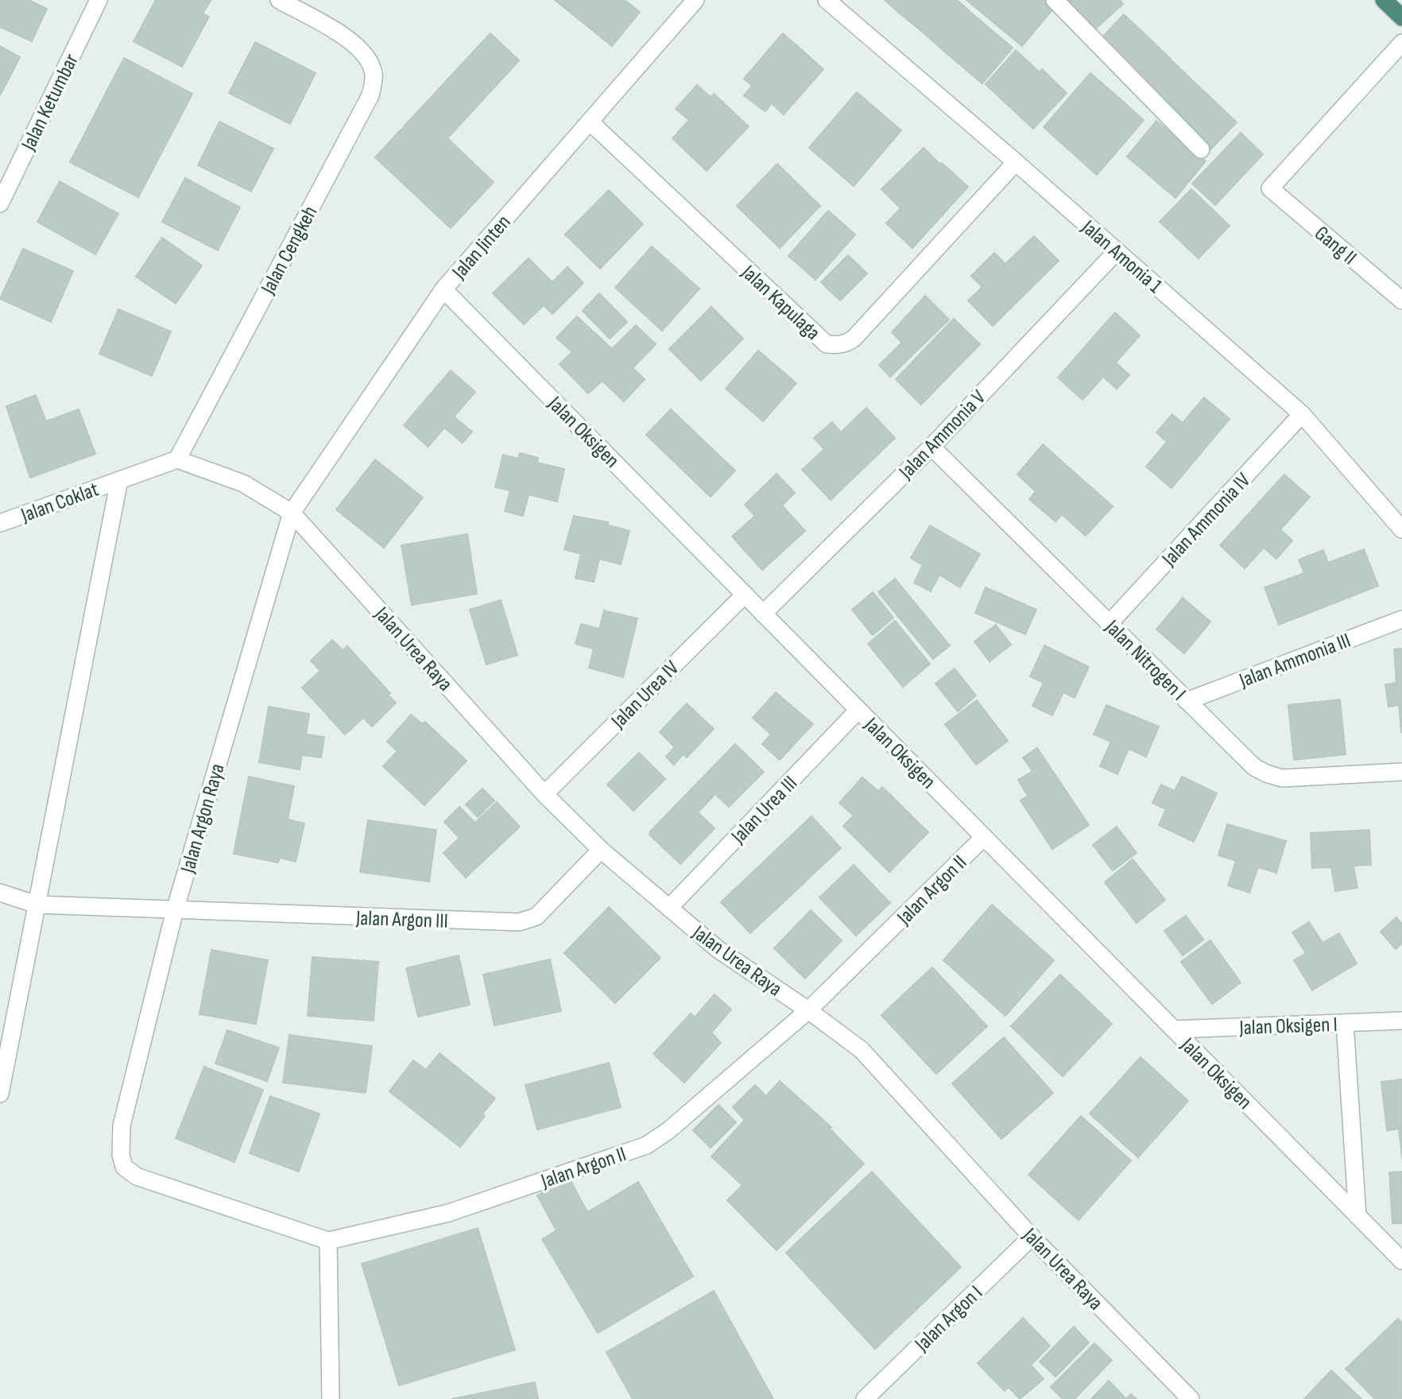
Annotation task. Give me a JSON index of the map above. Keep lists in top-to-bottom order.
{
  "streets": {
    "street": [
      "Jalan Ketumbar",
      "Gang II",
      "Jalan Jinten",
      "Jalan Cengkeh",
      "Jalan Amonia 1",
      "Jalan Kapulaga",
      "Jalan Oksigen",
      "Jalan Ammonia V",
      "Jalan Coklat",
      "Jalan Ammonia IV",
      "Jalan Urea Raya",
      "Jalan Nitrogen I",
      "Jalan Ammonia III",
      "Jalan Urea IV",
      "Jalan Urea III",
      "Jalan Argon Raya",
      "Jalan Argon II",
      "Jalan Argon III",
      "Jalan Oksigen I",
      "Jalan Argon I"
    ]
  },
  "crossings": [
    ["Jalan Jinten", "Jalan Kapulaga"],
    ["Jalan Jinten", "Jalan Oksigen"],
    ["Jalan Jinten", "Jalan Urea Raya"],
    ["Jalan Jinten", "Jalan Argon Raya"],
    ["Jalan Cengkeh", "Jalan Coklat"],
    ["Jalan Cengkeh", "Jalan Urea Raya"],
    ["Jalan Amonia 1", "Jalan Kapulaga"],
    ["Jalan Amonia 1", "Jalan Ammonia V"],
    ["Jalan Amonia 1", "Jalan Ammonia IV"],
    ["Jalan Oksigen", "Jalan Ammonia V"],
    ["Jalan Oksigen", "Jalan Urea IV"],
    ["Jalan Oksigen", "Jalan Urea III"],
    ["Jalan Oksigen", "Jalan Argon II"],
    ["Jalan Oksigen", "Jalan Oksigen I"],
    ["Jalan Ammonia V", "Jalan Nitrogen I"],
    ["Jalan Coklat", "Jalan Urea Raya"],
    ["Jalan Ammonia IV", "Jalan Nitrogen I"],
    ["Jalan Urea Raya", "Jalan Urea IV"],
    ["Jalan Urea Raya", "Jalan Urea III"],
    ["Jalan Urea Raya", "Jalan Argon Raya"],
    ["Jalan Urea Raya", "Jalan Argon II"],
    ["Jalan Urea Raya", "Jalan Argon III"],
    ["Jalan Urea Raya", "Jalan Argon I"],
    ["Jalan Nitrogen I", "Jalan Ammonia III"],
    ["Jalan Argon Raya", "Jalan Argon II"],
    ["Jalan Argon Raya", "Jalan Argon III"]
  ]
}
